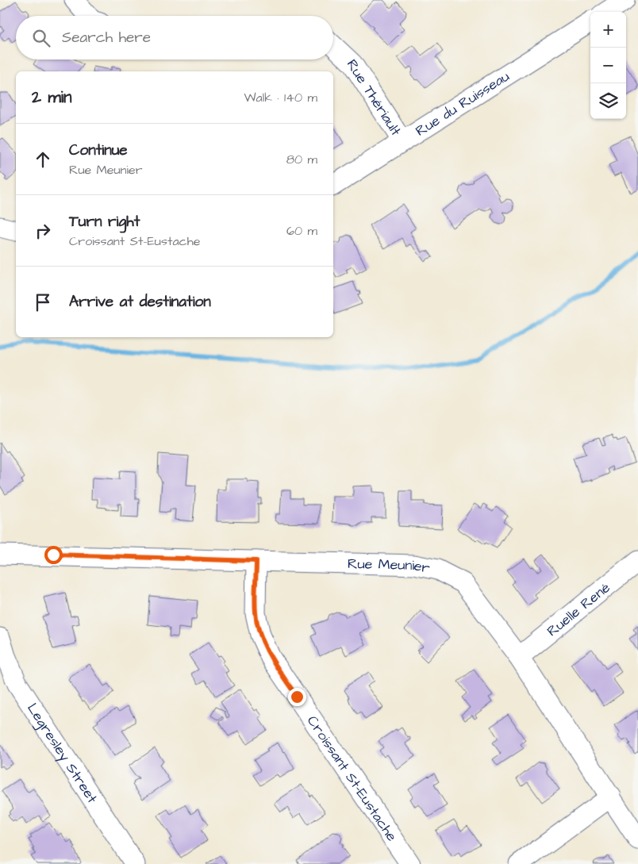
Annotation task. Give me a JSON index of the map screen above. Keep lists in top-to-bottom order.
{
  "streets": {
    "street": [
      "Rue Thériault",
      "Rue du Ruisseau",
      "Rue Meunier",
      "Ruelle René",
      "Legresley Street",
      "Croissant St-Eustache"
    ]
  },
  "crossings": [
    ["Rue Thériault", "Rue du Ruisseau"],
    ["Rue Meunier", "Ruelle René"],
    ["Rue Meunier", "Croissant St-Eustache"]
  ],
  "page": {
    "map_buttons": ["+", "−"],
    "search": "Search here",
    "heading": ["2 min", "Walk · 140 m"],
    "list": [
      ["Continue", "Rue Meunier", "80 m"],
      ["Turn right", "Croissant St-Eustache", "60 m"],
      "Arrive at destination"
    ]
  }
}
